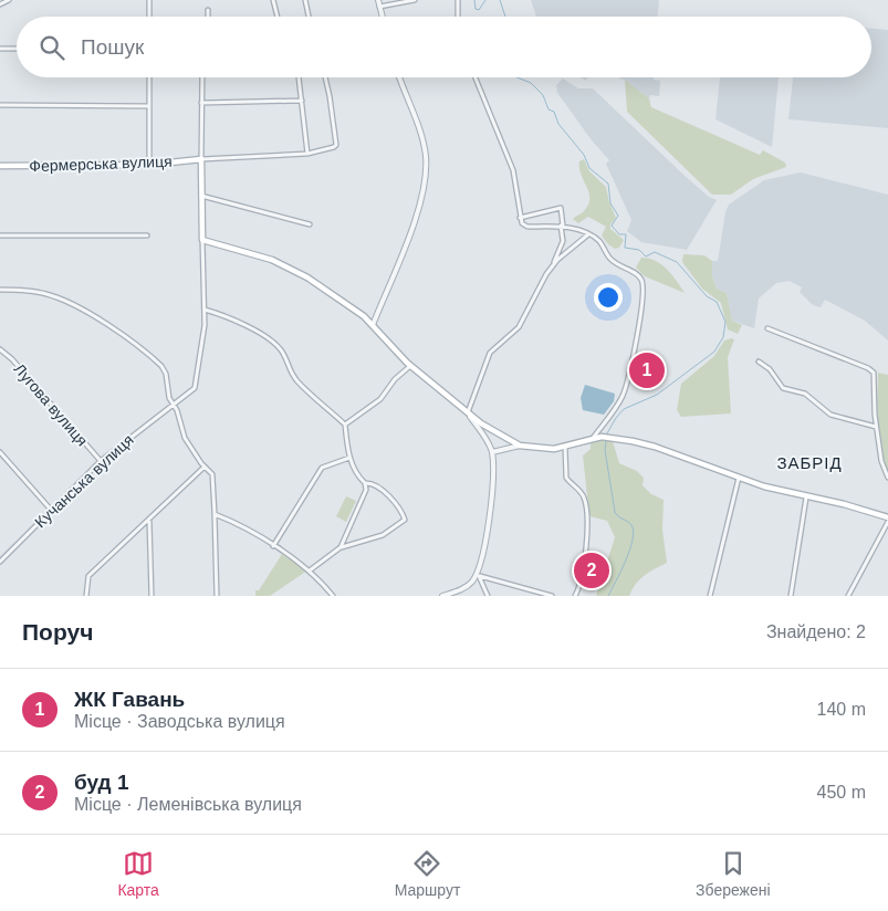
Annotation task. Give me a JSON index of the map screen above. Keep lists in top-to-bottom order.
{
  "streets": {
    "main road": ["Фермерська вулиця"],
    "street": ["Лугова вулиця", "Кучанська вулиця"]
  },
  "crossings": [
    ["Лугова вулиця", "Кучанська вулиця"]
  ],
  "districts": ["ЗАБРІД"],
  "page": {
    "search": "Пошук",
    "pins": ["1", "2"],
    "heading": ["Поруч", "Знайдено: 2"],
    "list": [
      {
        "mark": "1",
        "name": "ЖК Гавань",
        "note": "Місце · Заводська вулиця",
        "value": "140 m"
      },
      {
        "mark": "2",
        "name": "буд 1",
        "note": "Місце · Леменівська вулиця",
        "value": "450 m"
      }
    ],
    "nav": ["Карта", "Маршрут", "Збережені"]
  }
}
